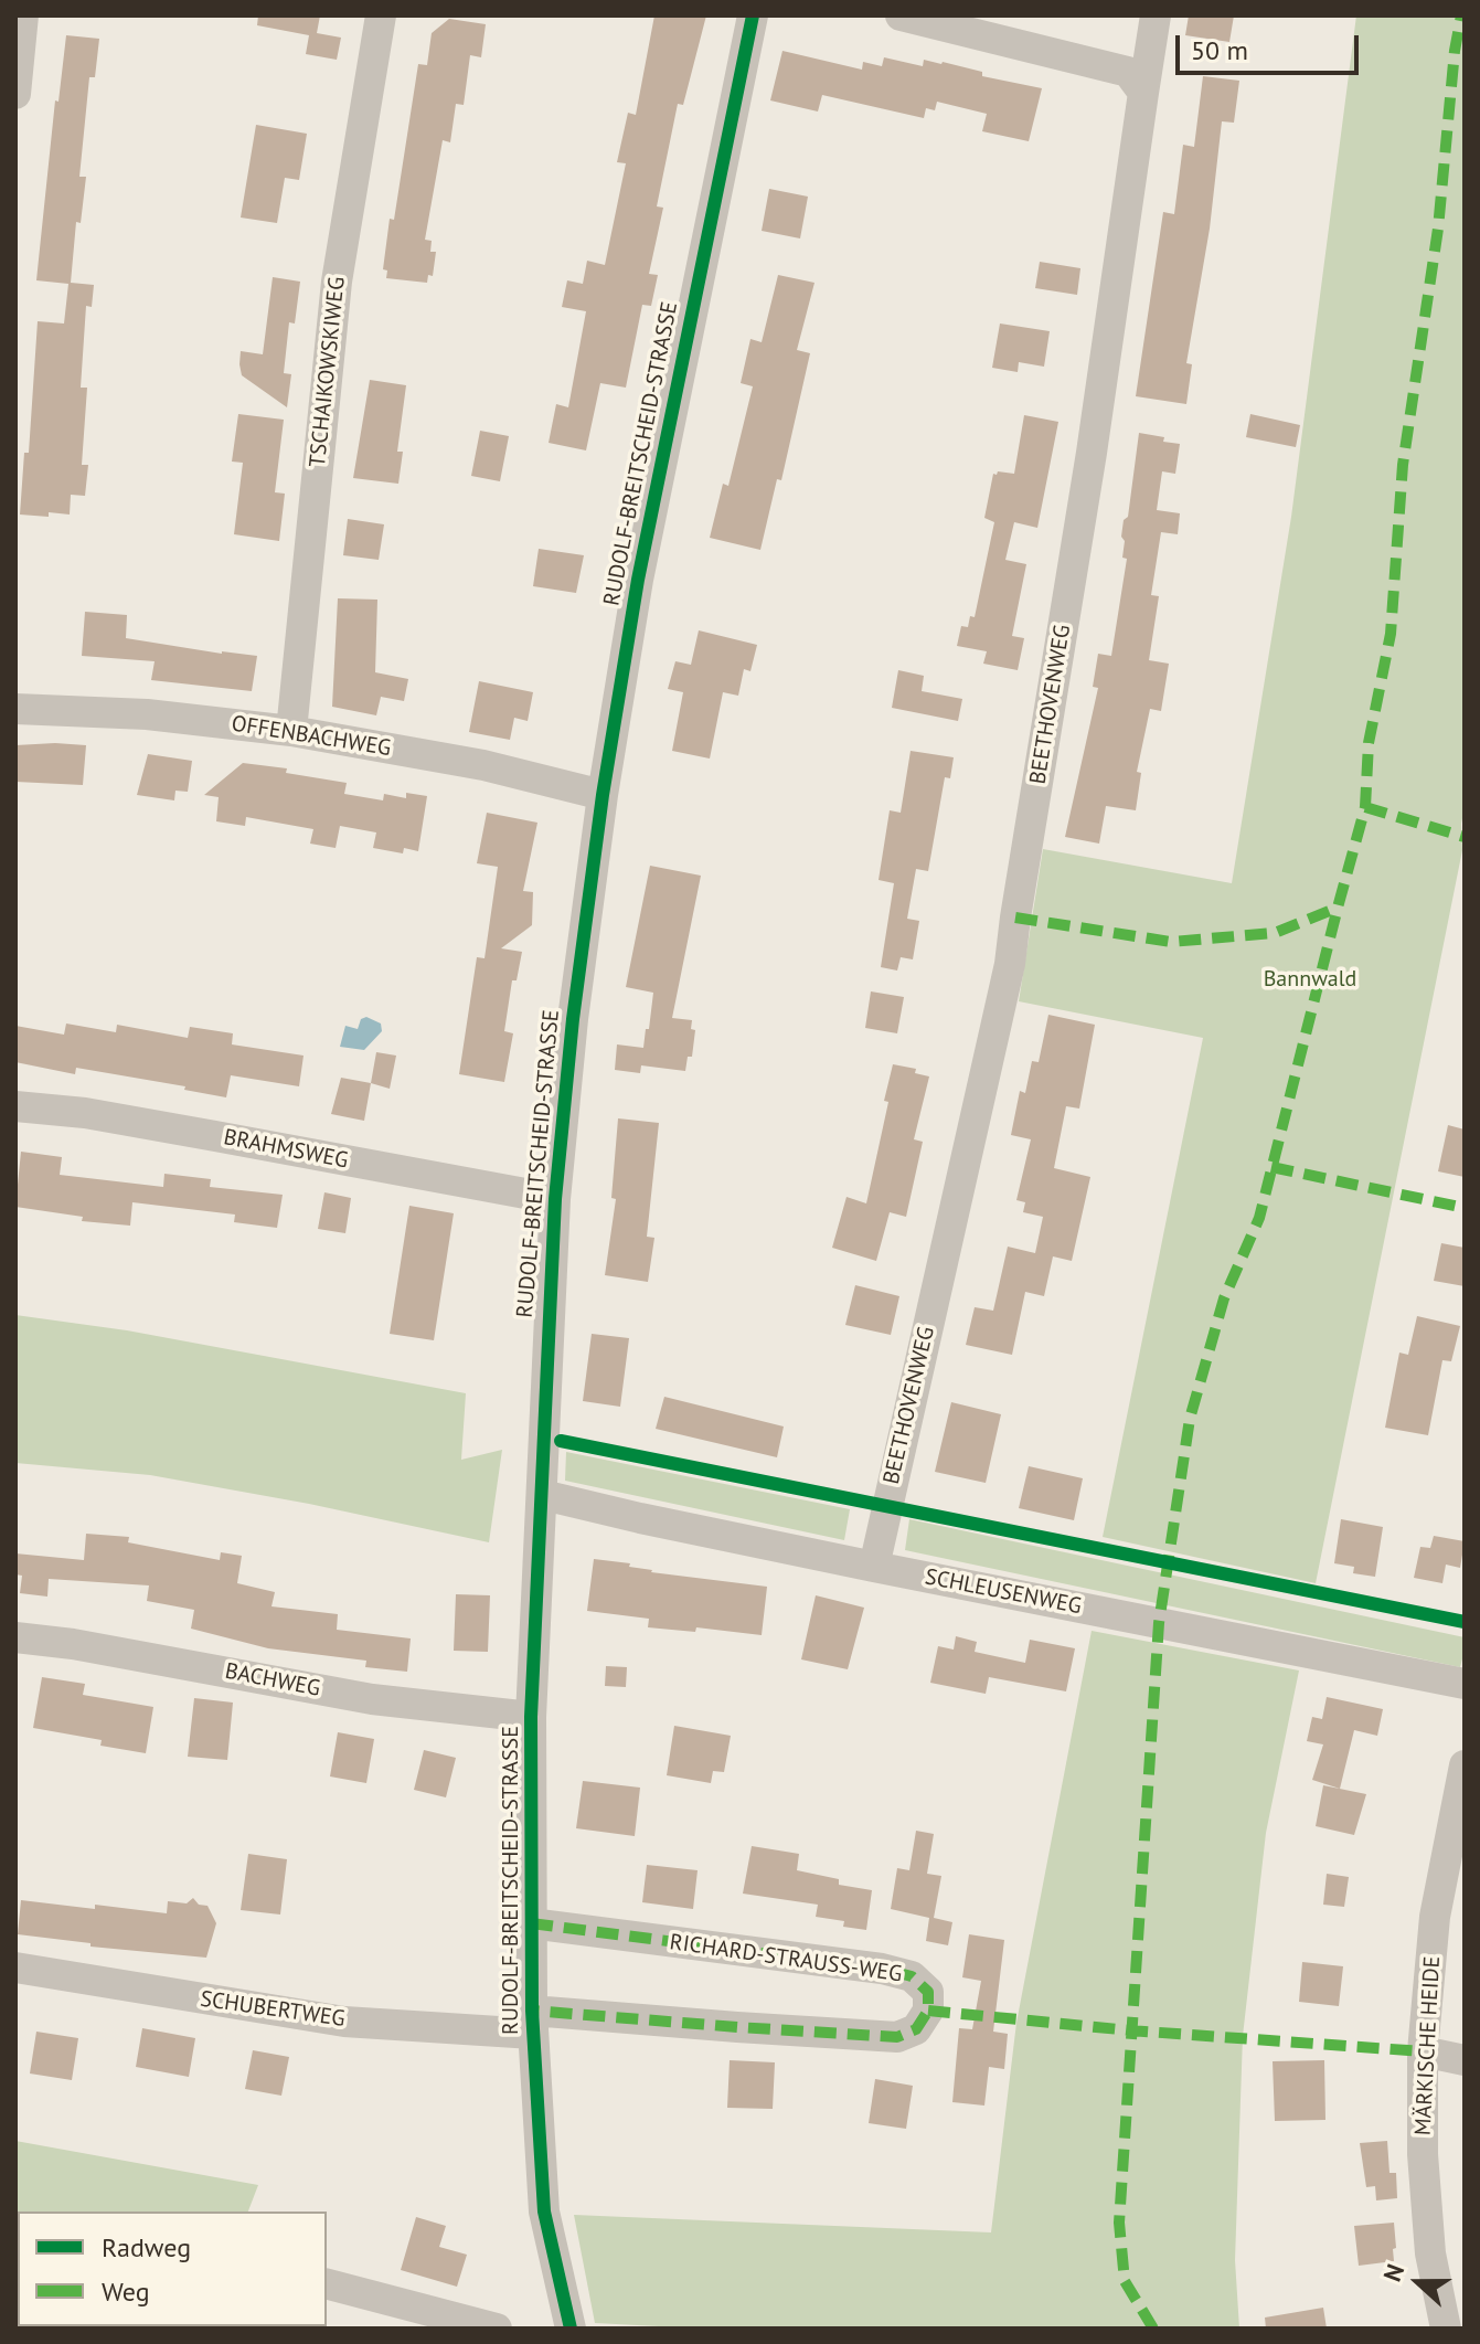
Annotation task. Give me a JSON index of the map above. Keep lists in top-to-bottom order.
{
  "streets": {
    "street": [
      "TSCHAIKOWSKIWEG",
      "RUDOLF-BREITSCHEID-STRASSE",
      "BEETHOVENWEG",
      "OFFENBACHWEG",
      "BRAHMSWEG",
      "SCHLEUSENWEG",
      "BACHWEG",
      "RICHARD-STRAUSS-WEG",
      "SCHUBERTWEG",
      "MÄRKISCHE HEIDE"
    ]
  },
  "crossings": [
    ["TSCHAIKOWSKIWEG", "OFFENBACHWEG"],
    ["RUDOLF-BREITSCHEID-STRASSE", "OFFENBACHWEG"],
    ["RUDOLF-BREITSCHEID-STRASSE", "BRAHMSWEG"],
    ["RUDOLF-BREITSCHEID-STRASSE", "SCHLEUSENWEG"],
    ["RUDOLF-BREITSCHEID-STRASSE", "BACHWEG"],
    ["RUDOLF-BREITSCHEID-STRASSE", "RICHARD-STRAUSS-WEG"],
    ["RUDOLF-BREITSCHEID-STRASSE", "SCHUBERTWEG"],
    ["BEETHOVENWEG", "SCHLEUSENWEG"],
    ["RICHARD-STRAUSS-WEG", "SCHUBERTWEG"]
  ],
  "parks": ["Bannwald"],
  "legend": ["Radweg", "Weg"],
  "scale_bar": "50 m",
  "north": "left"
}
